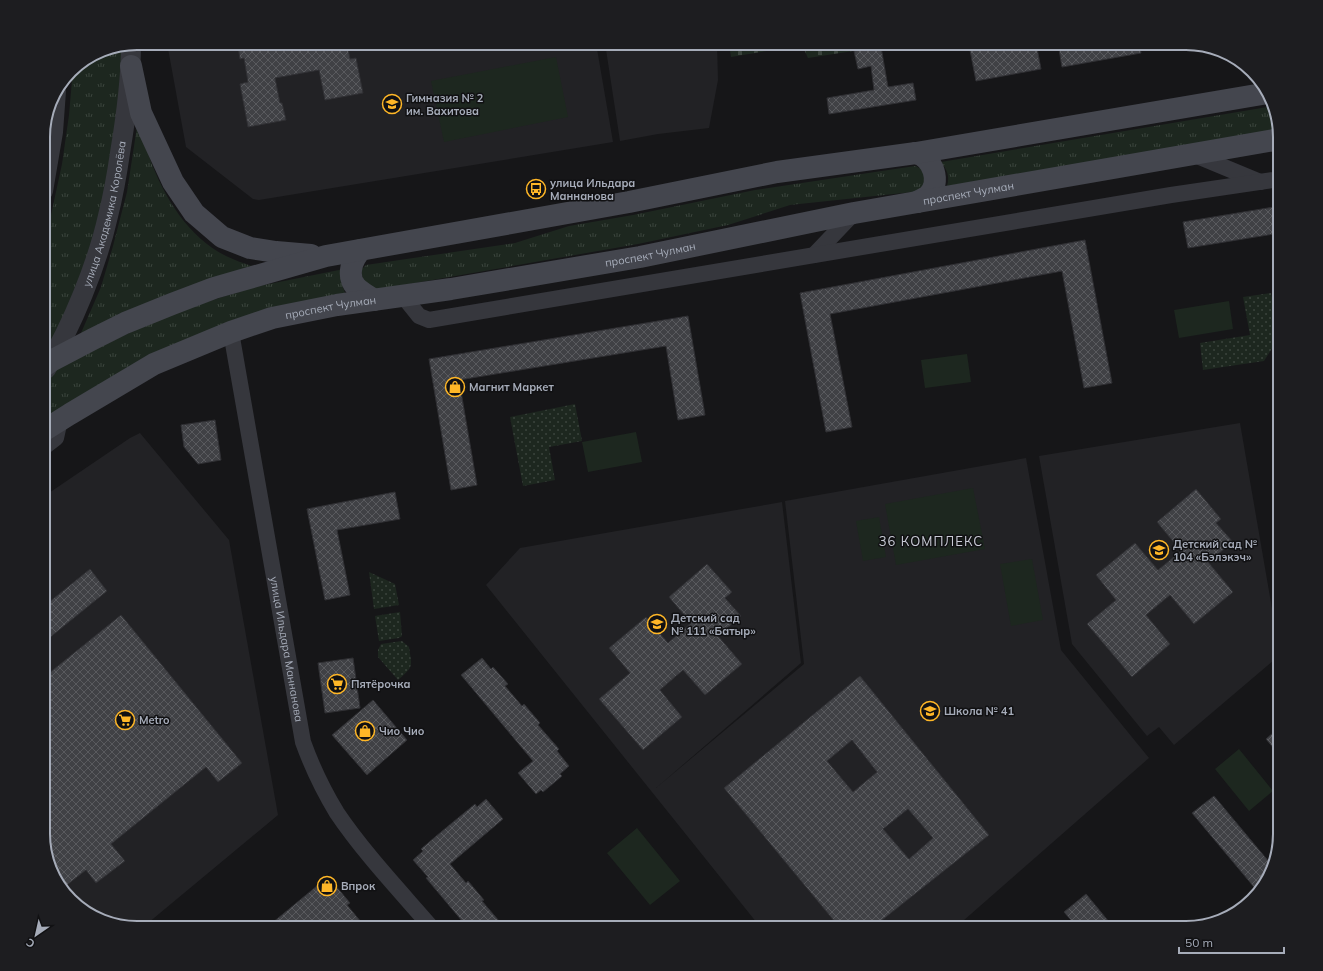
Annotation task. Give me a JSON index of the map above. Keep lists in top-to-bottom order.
{
  "streets": {
    "main road": ["проспект Чулман"],
    "street": ["улица Академика Королёва", "улица Ильдара Маннанова"]
  },
  "crossings": [
    ["проспект Чулман", "улица Ильдара Маннанова"]
  ],
  "districts": ["36 КОМПЛЕКС"],
  "places": {
    "school or university": [
      "Гимназия № 2 им. Вахитова",
      "Детский сад № 104 «Бэлэкэч»",
      "Детский сад № 111 «Батыр»",
      "Школа № 41"
    ],
    "bus stop": ["улица Ильдара Маннанова"],
    "shop": ["Магнит Маркет", "Чио Чио", "Впрок"],
    "supermarket": ["Пятёрочка", "Metro"]
  },
  "scale_bar": "50 m",
  "north": "bottom left"
}
